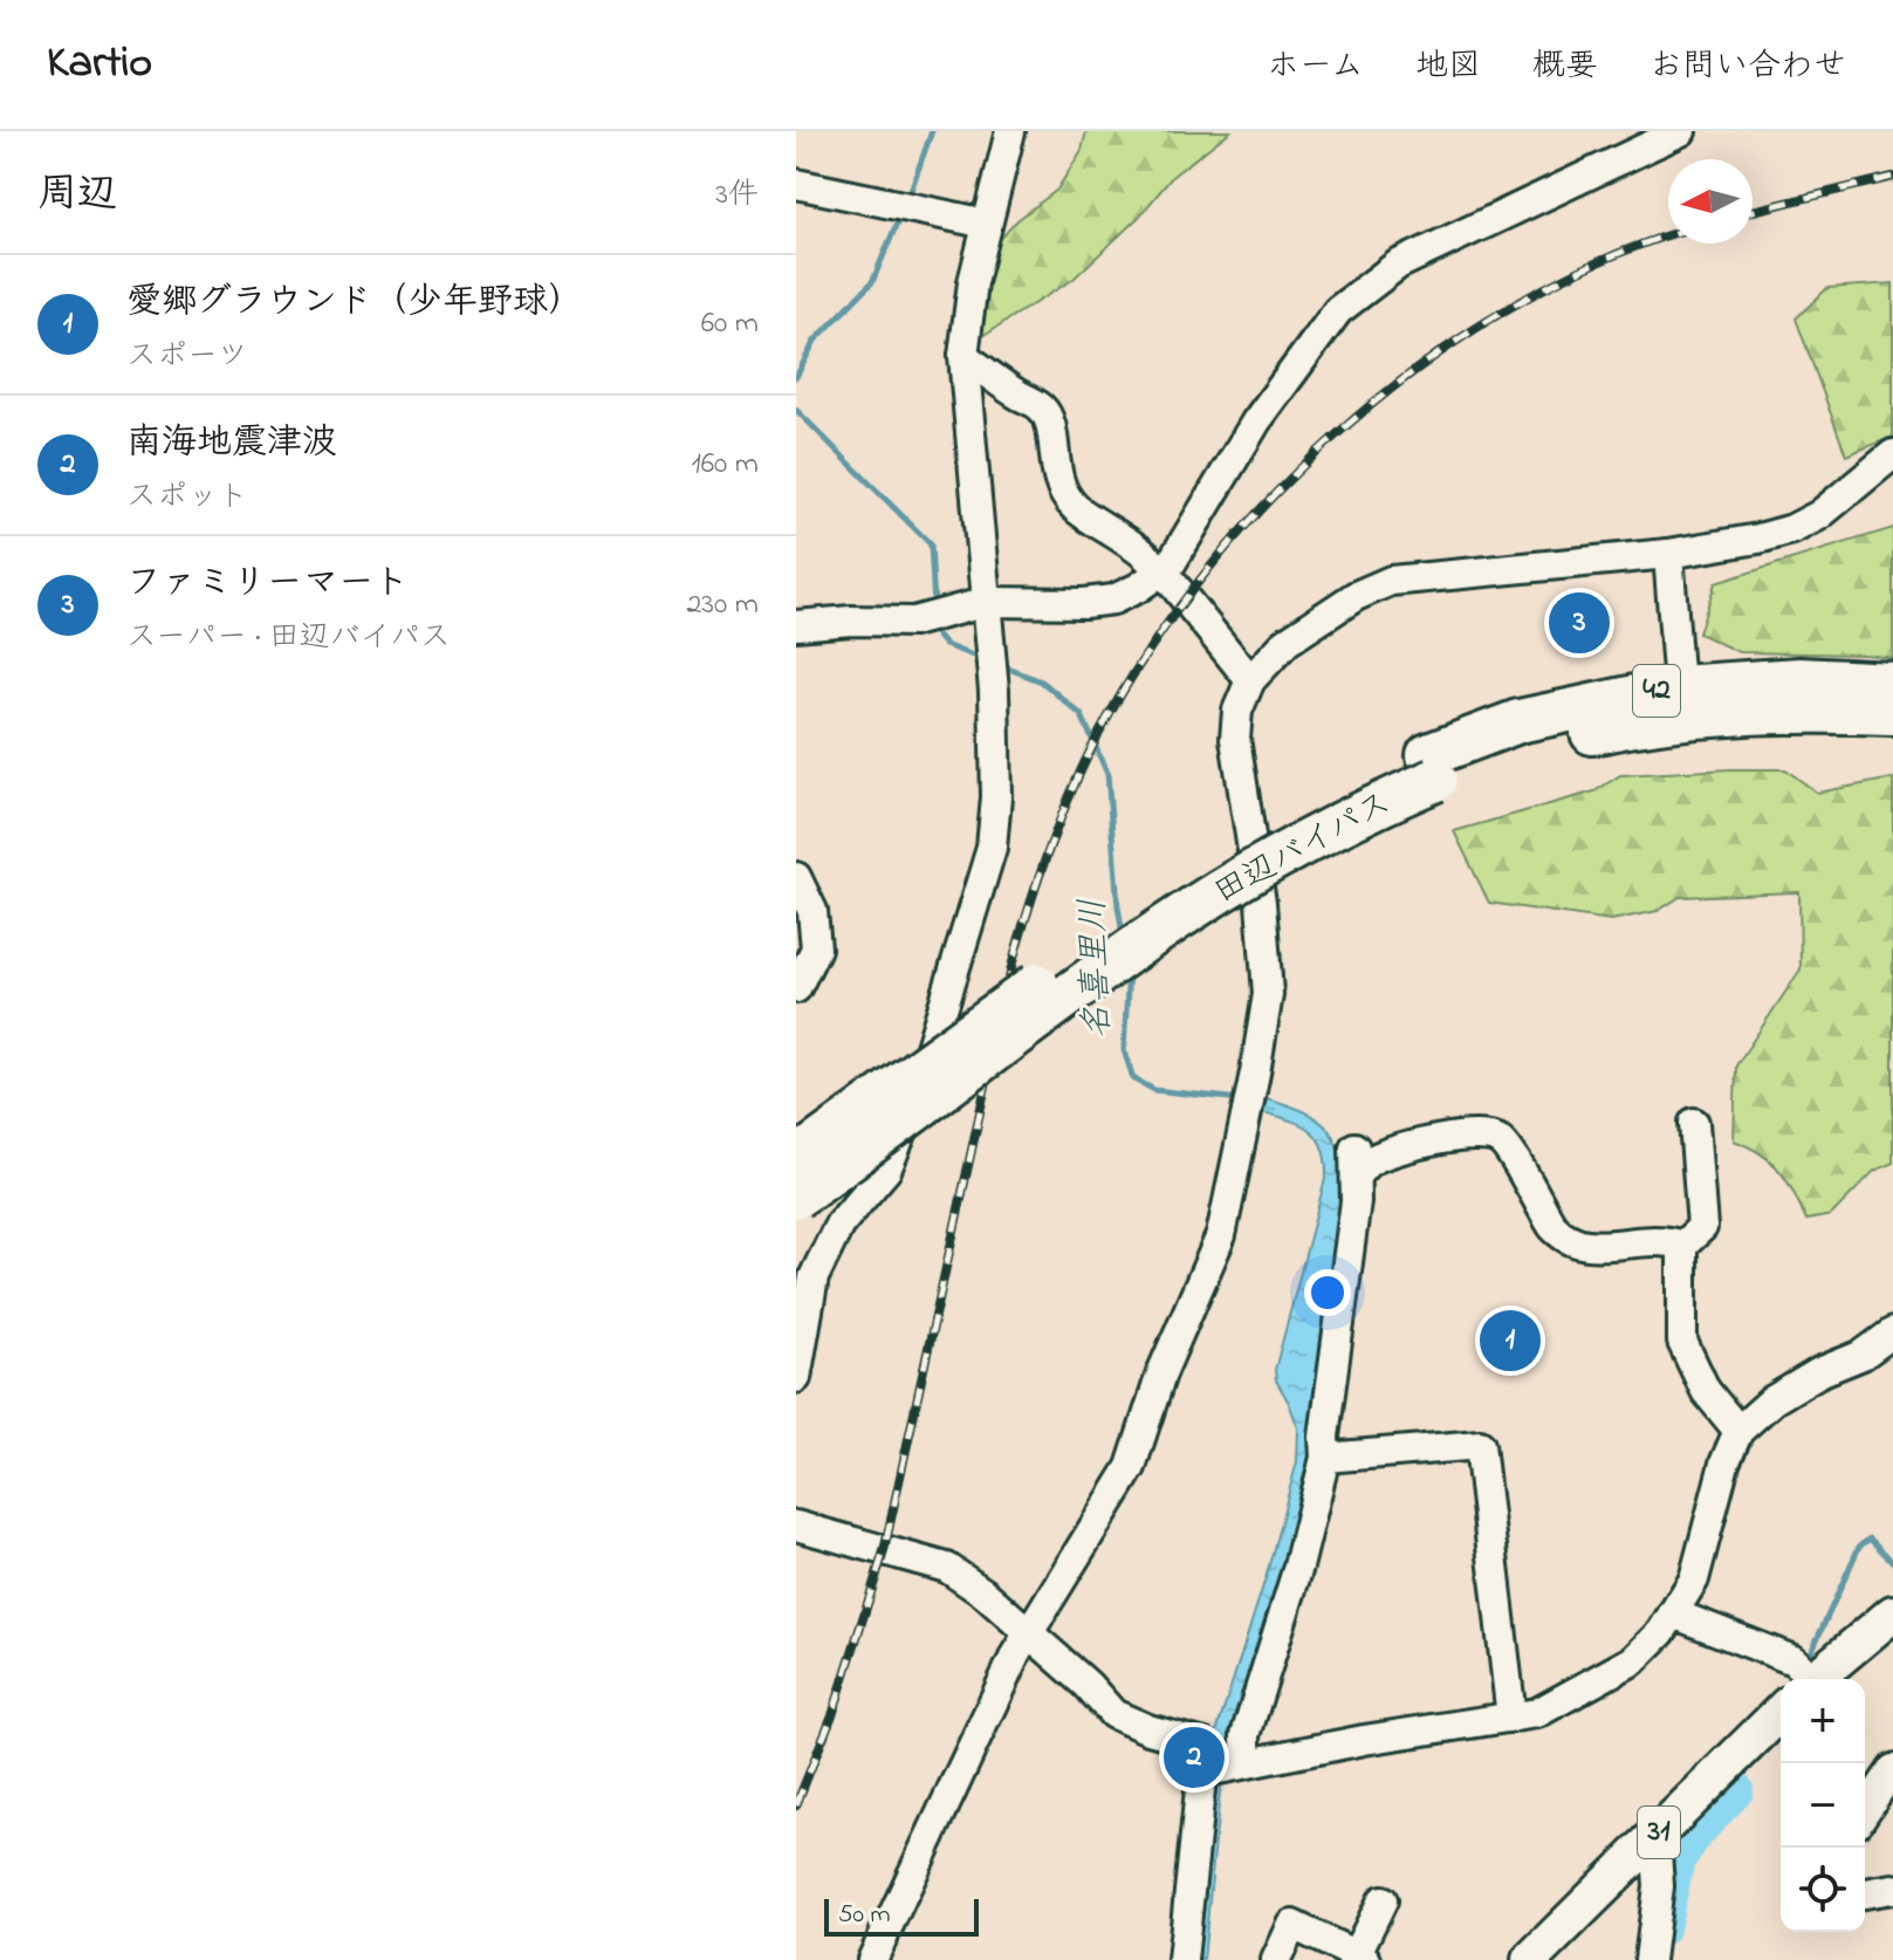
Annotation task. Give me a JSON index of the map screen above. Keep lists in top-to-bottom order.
{
  "streets": {
    "highway": ["42", "田辺バイパス"],
    "main road": ["31"]
  },
  "water": ["名喜里川"],
  "scale_bar": "50 m",
  "north": "left",
  "page": {
    "header": "Kartio",
    "nav": [
      "ホーム",
      "地図",
      "概要",
      "お問い合わせ"
    ],
    "heading": ["周辺", "3件"],
    "list": [
      {
        "mark": "1",
        "name": "愛郷グラウンド（少年野球）",
        "note": "スポーツ",
        "value": "60 m"
      },
      {
        "mark": "2",
        "name": "南海地震津波",
        "note": "スポット",
        "value": "160 m"
      },
      {
        "mark": "3",
        "name": "ファミリーマート",
        "note": "スーパー · 田辺バイパス",
        "value": "230 m"
      }
    ],
    "pins": ["3", "1", "2"],
    "map_buttons": ["+", "−"],
    "scale": "50 m"
  }
}
